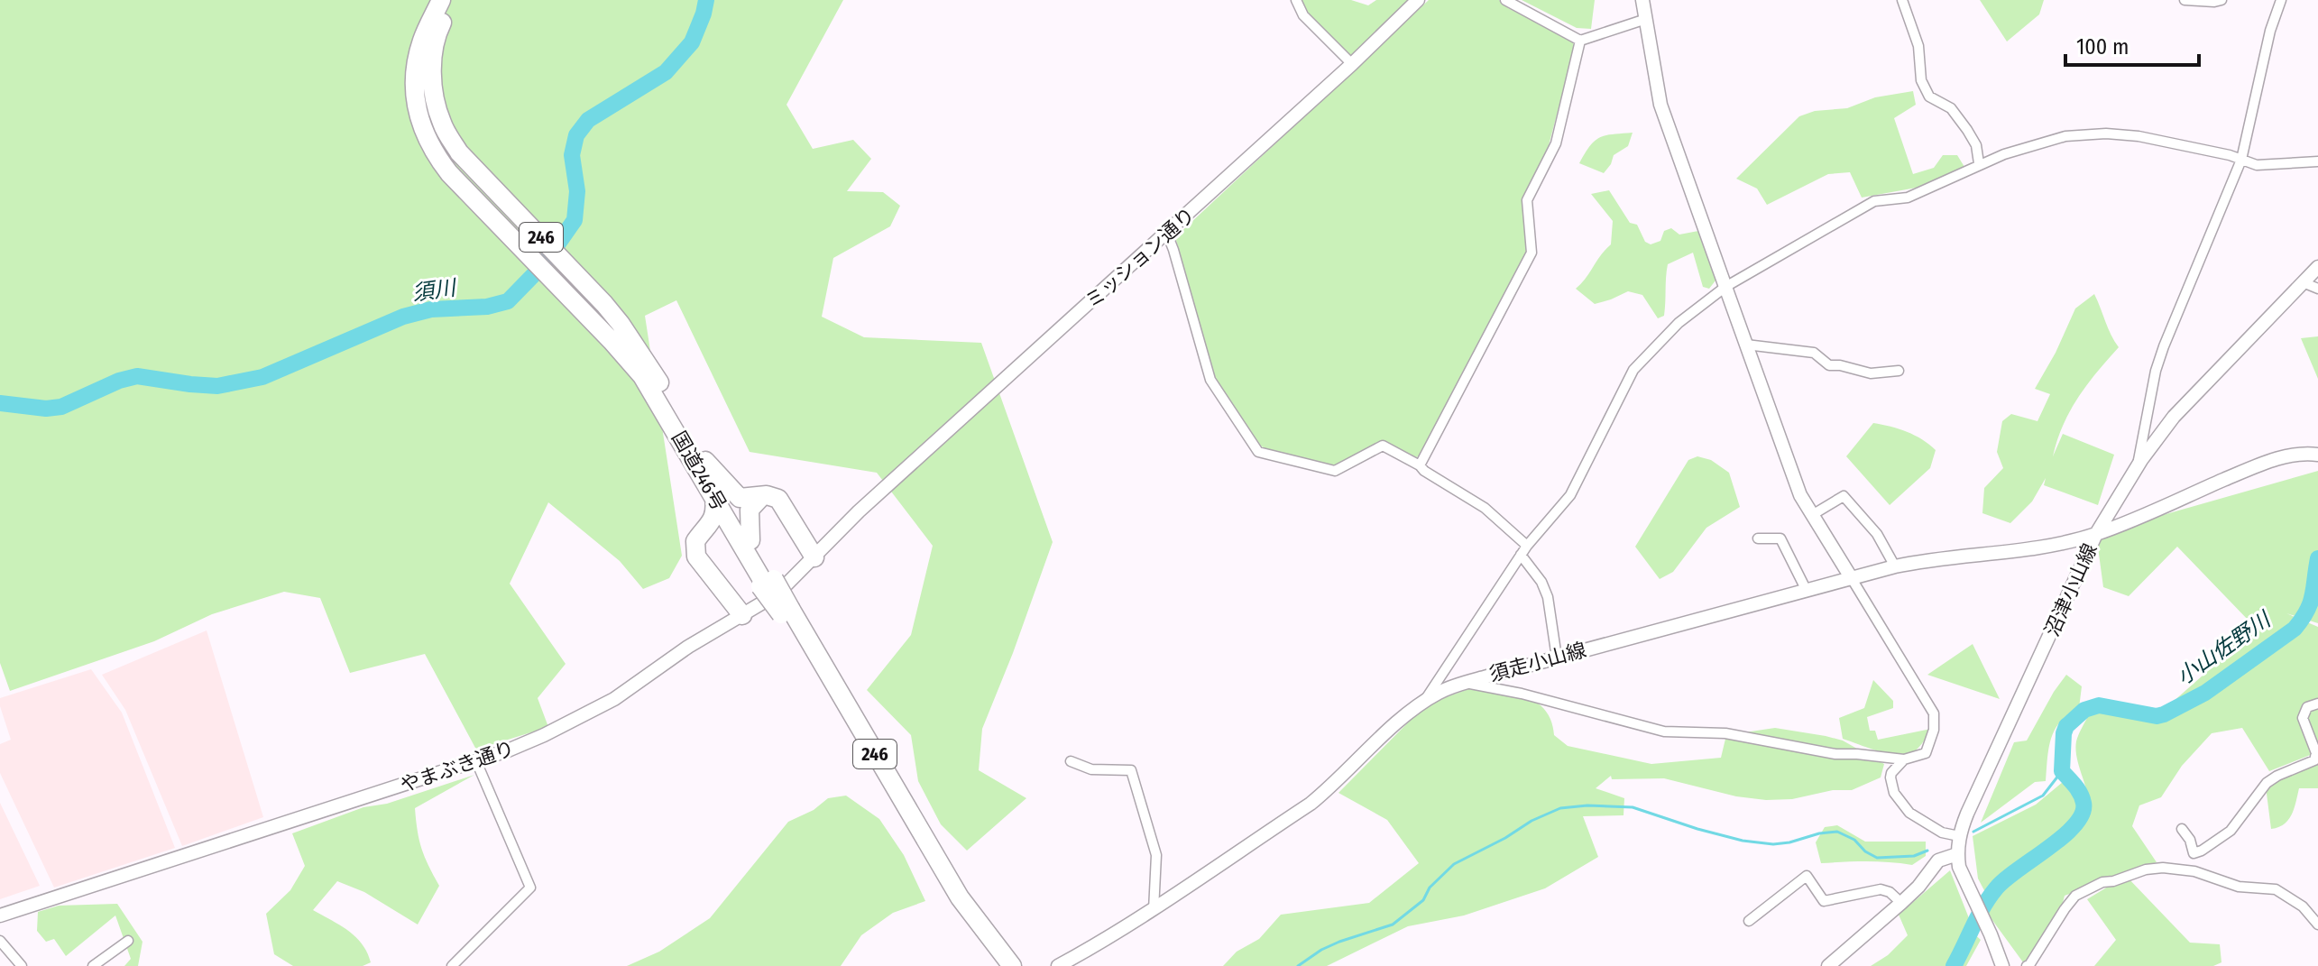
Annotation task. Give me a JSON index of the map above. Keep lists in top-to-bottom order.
{
  "streets": {
    "highway": ["246", "国道246号"],
    "street": [
      "ミッション通り",
      "沼津小山線",
      "須走小山線",
      "やまぶき通り"
    ]
  },
  "crossings": [
    ["ミッション通り", "やまぶき通り"],
    ["沼津小山線", "須走小山線"]
  ],
  "water": ["須川", "小山佐野川"],
  "scale_bar": "100 m"
}
